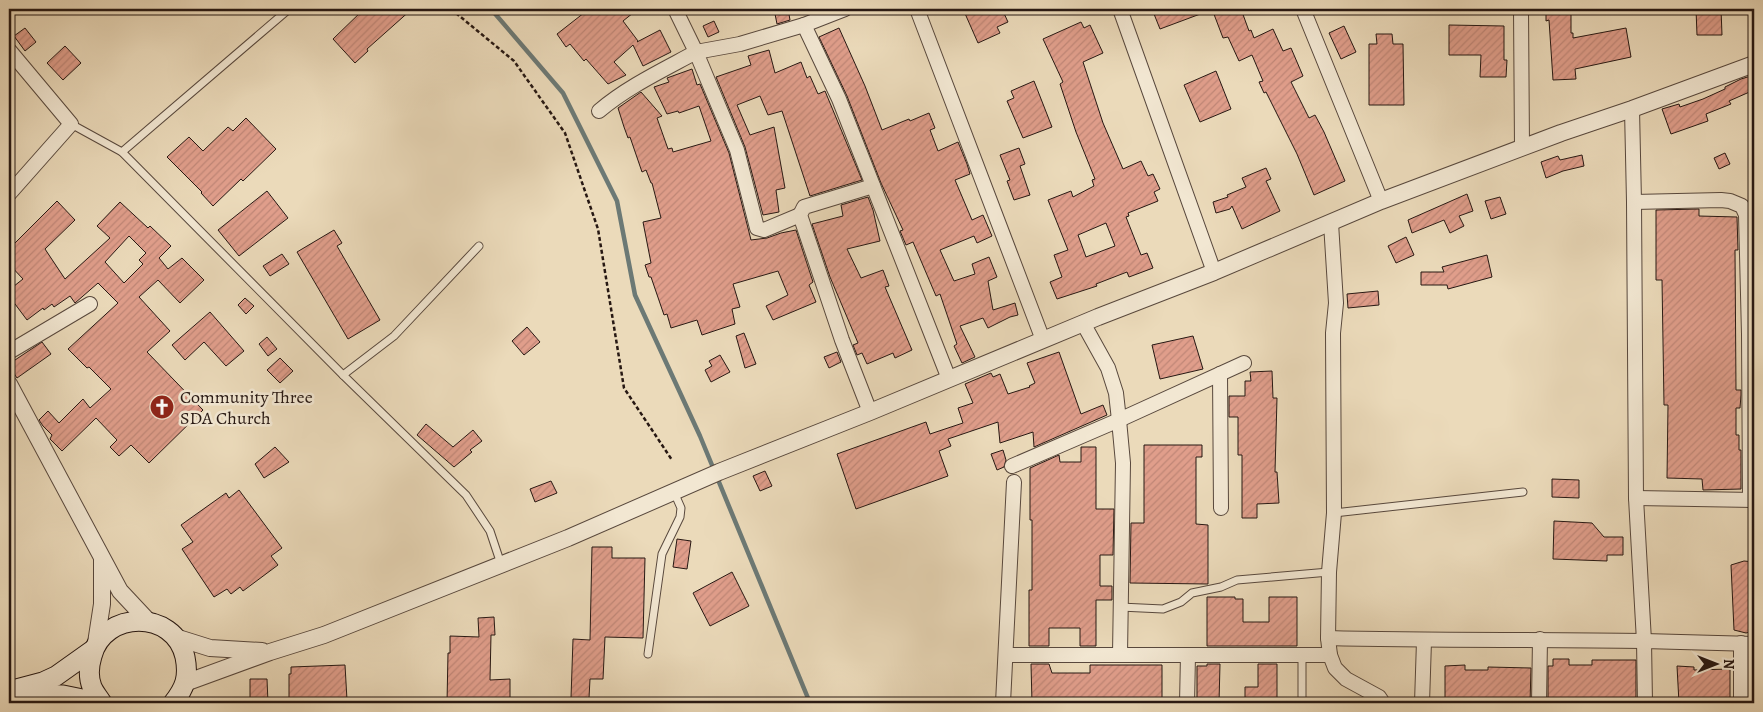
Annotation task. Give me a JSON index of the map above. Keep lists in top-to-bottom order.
{
  "places": {
    "church": ["Community Three SDA Church"]
  },
  "north": "right"
}
